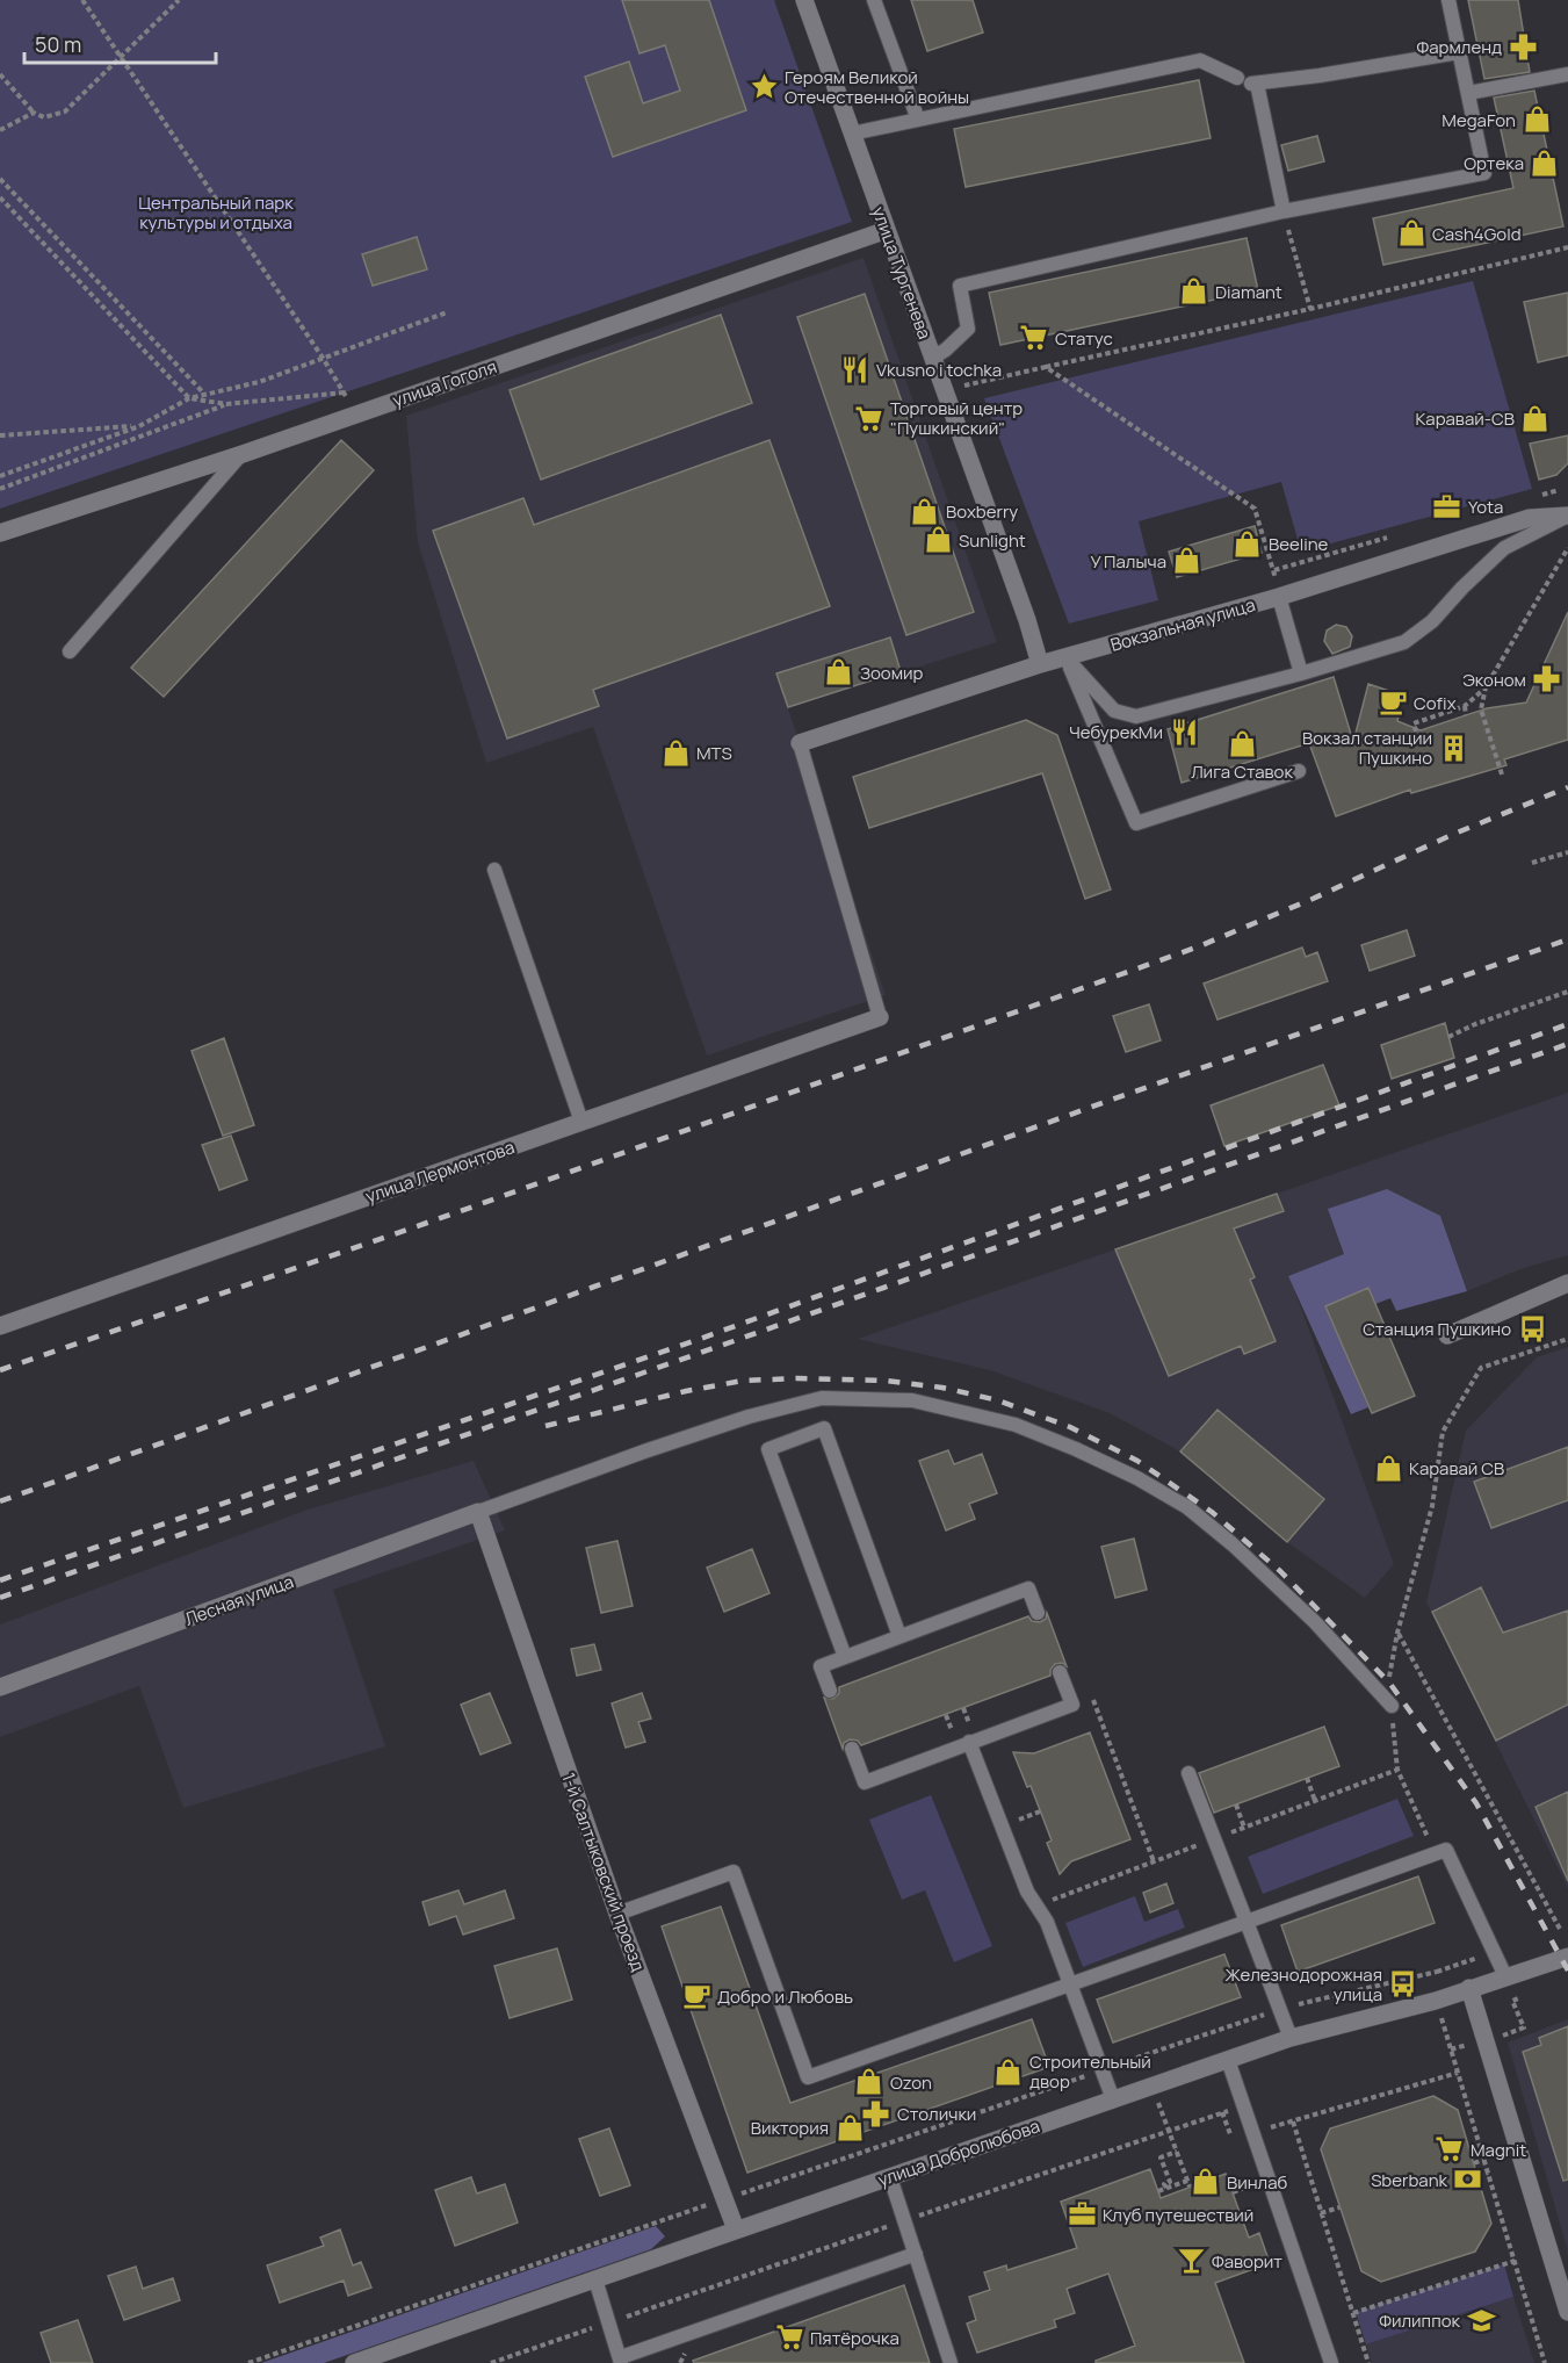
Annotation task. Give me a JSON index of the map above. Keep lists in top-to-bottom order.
{
  "streets": {
    "street": [
      "улица Тургенева",
      "улица Гоголя",
      "Вокзальная улица",
      "улица Лермонтова",
      "Лесная улица",
      "1-й Салтыковский проезд",
      "улица Добролюбова"
    ]
  },
  "crossings": [
    ["улица Тургенева", "улица Гоголя"],
    ["улица Тургенева", "Вокзальная улица"],
    ["Лесная улица", "1-й Салтыковский проезд"],
    ["1-й Салтыковский проезд", "улица Добролюбова"]
  ],
  "parks": ["Центральный парк культуры и отдыха"],
  "places": {
    "pharmacy": ["Фармленд", "Эконом", "Столички"],
    "place": ["Героям Великой Отечественной войны"],
    "shop": [
      "MegaFon",
      "Ортека",
      "Cash4Gold",
      "Diamant",
      "Каравай-СВ",
      "Boxberry",
      "Sunlight",
      "Beeline",
      "У Палыча",
      "Зоомир",
      "Лига Ставок",
      "MTS",
      "Каравай СВ",
      "Строительный двор",
      "Ozon",
      "Виктория",
      "Винлаб"
    ],
    "supermarket": [
      "Статус",
      "Торговый центр \"Пушкинский\"",
      "Magnit",
      "Пятёрочка"
    ],
    "restaurant": ["Vkusno i tochka", "ЧебурекМи"],
    "office": ["Yota", "Клуб путешествий"],
    "cafe": ["Cofix", "Добро и Любовь"],
    "building": ["Вокзал станции Пушкино"],
    "bus stop": ["Станция Пушкино", "Железнодорожная улица"],
    "bank": ["Sberbank"],
    "bar": ["Фаворит"],
    "school or university": ["Филиппок"]
  },
  "scale_bar": "50 m"
}
